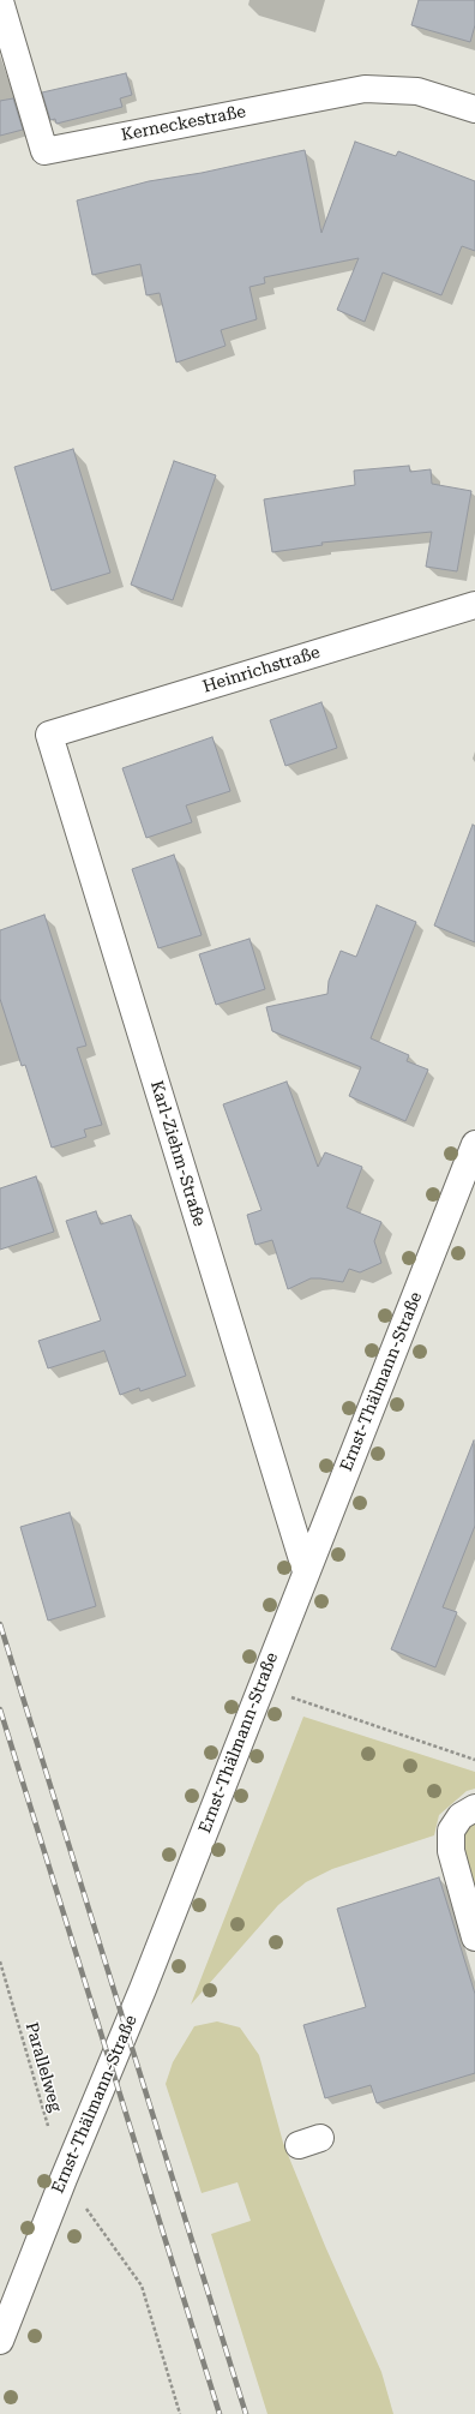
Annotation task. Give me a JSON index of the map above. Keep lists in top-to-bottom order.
{
  "streets": {
    "street": [
      "Kerneckestraße",
      "Heinrichstraße",
      "Karl-Ziehm-Straße",
      "Ernst-Thälmann-Straße"
    ],
    "path": ["Parallelweg"]
  },
  "crossings": [
    ["Heinrichstraße", "Karl-Ziehm-Straße"],
    ["Karl-Ziehm-Straße", "Ernst-Thälmann-Straße"]
  ]
}
